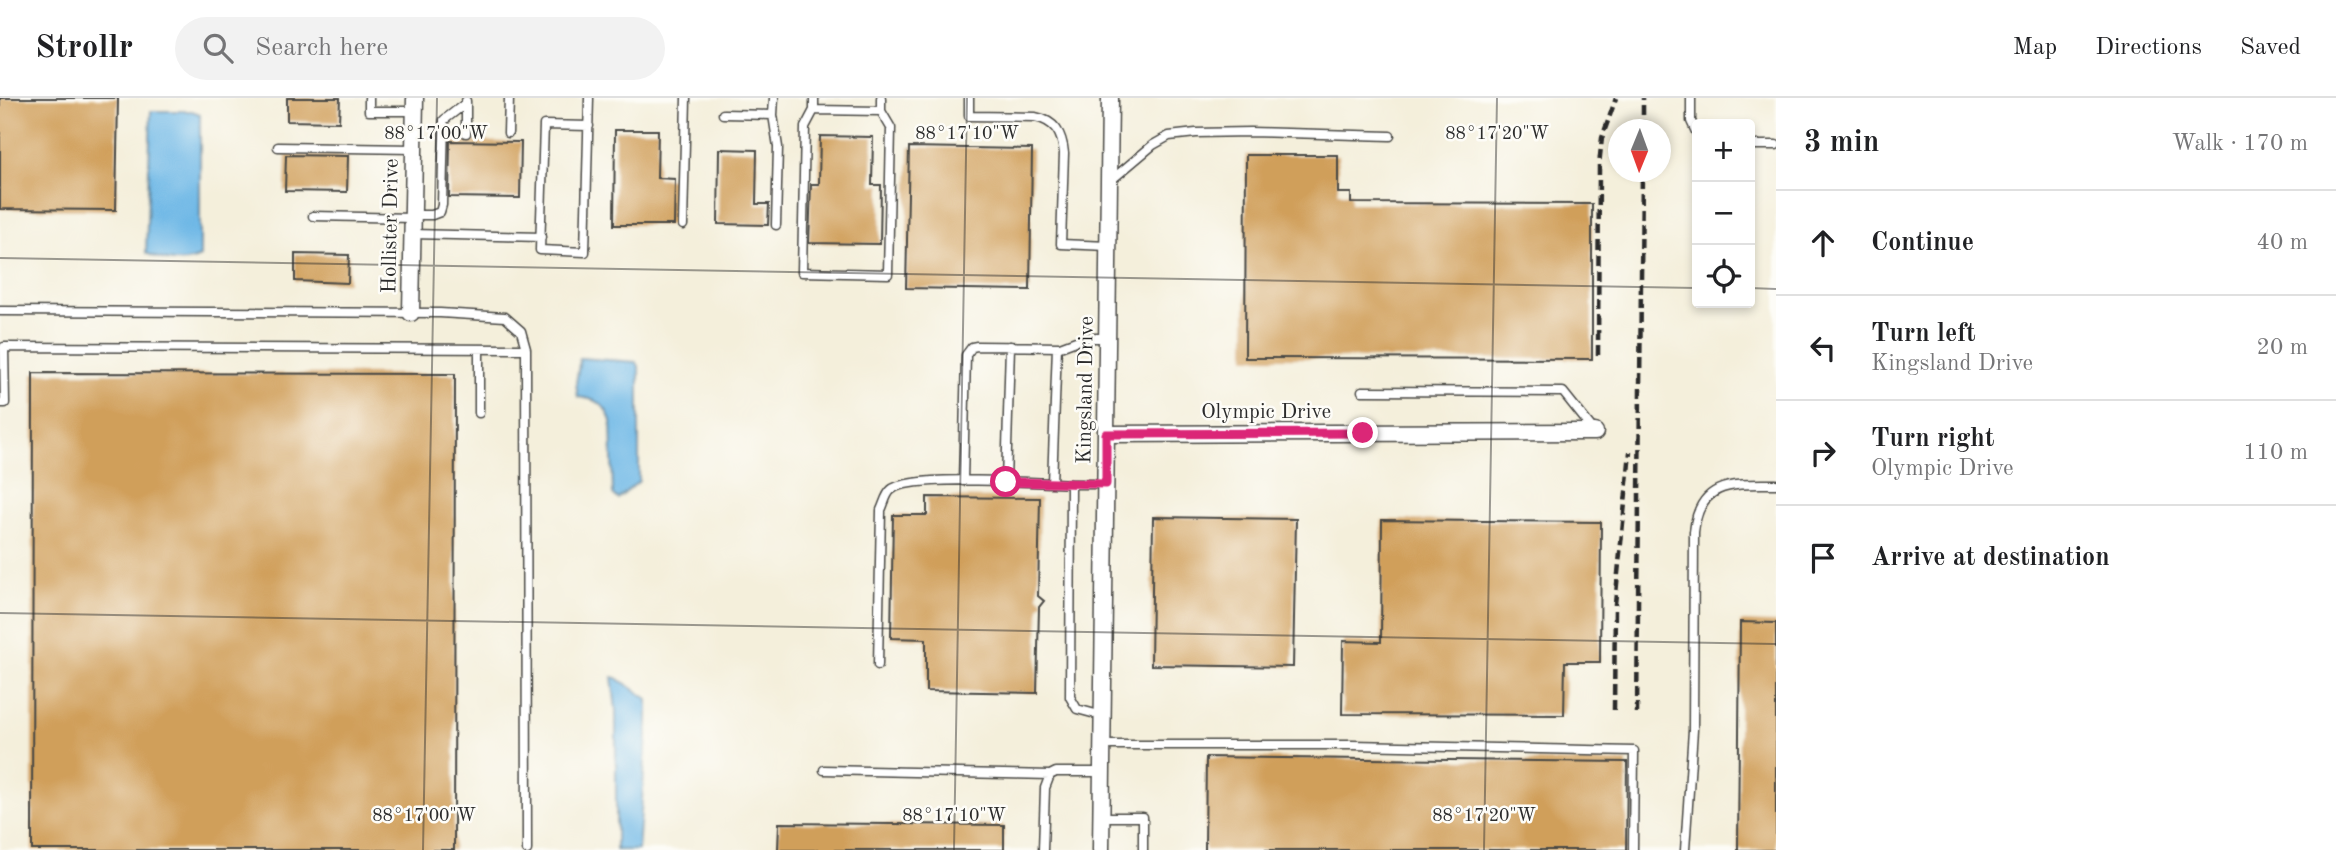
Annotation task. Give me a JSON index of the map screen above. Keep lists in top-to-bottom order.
{
  "streets": {
    "street": ["Hollister Drive", "Kingsland Drive", "Olympic Drive"]
  },
  "crossings": [
    ["Kingsland Drive", "Olympic Drive"]
  ],
  "north": "bottom",
  "page": {
    "header": "Strollr",
    "search": "Search here",
    "nav": ["Map", "Directions", "Saved"],
    "heading": ["3 min", "Walk · 170 m"],
    "map_buttons": ["+", "−"],
    "list": [
      ["Continue", "40 m"],
      ["Turn left", "Kingsland Drive", "20 m"],
      ["Turn right", "Olympic Drive", "110 m"],
      "Arrive at destination"
    ]
  },
  "coordinates": ["88°17'00\"W", "88°17'10\"W", "88°17'20\"W"]
}
